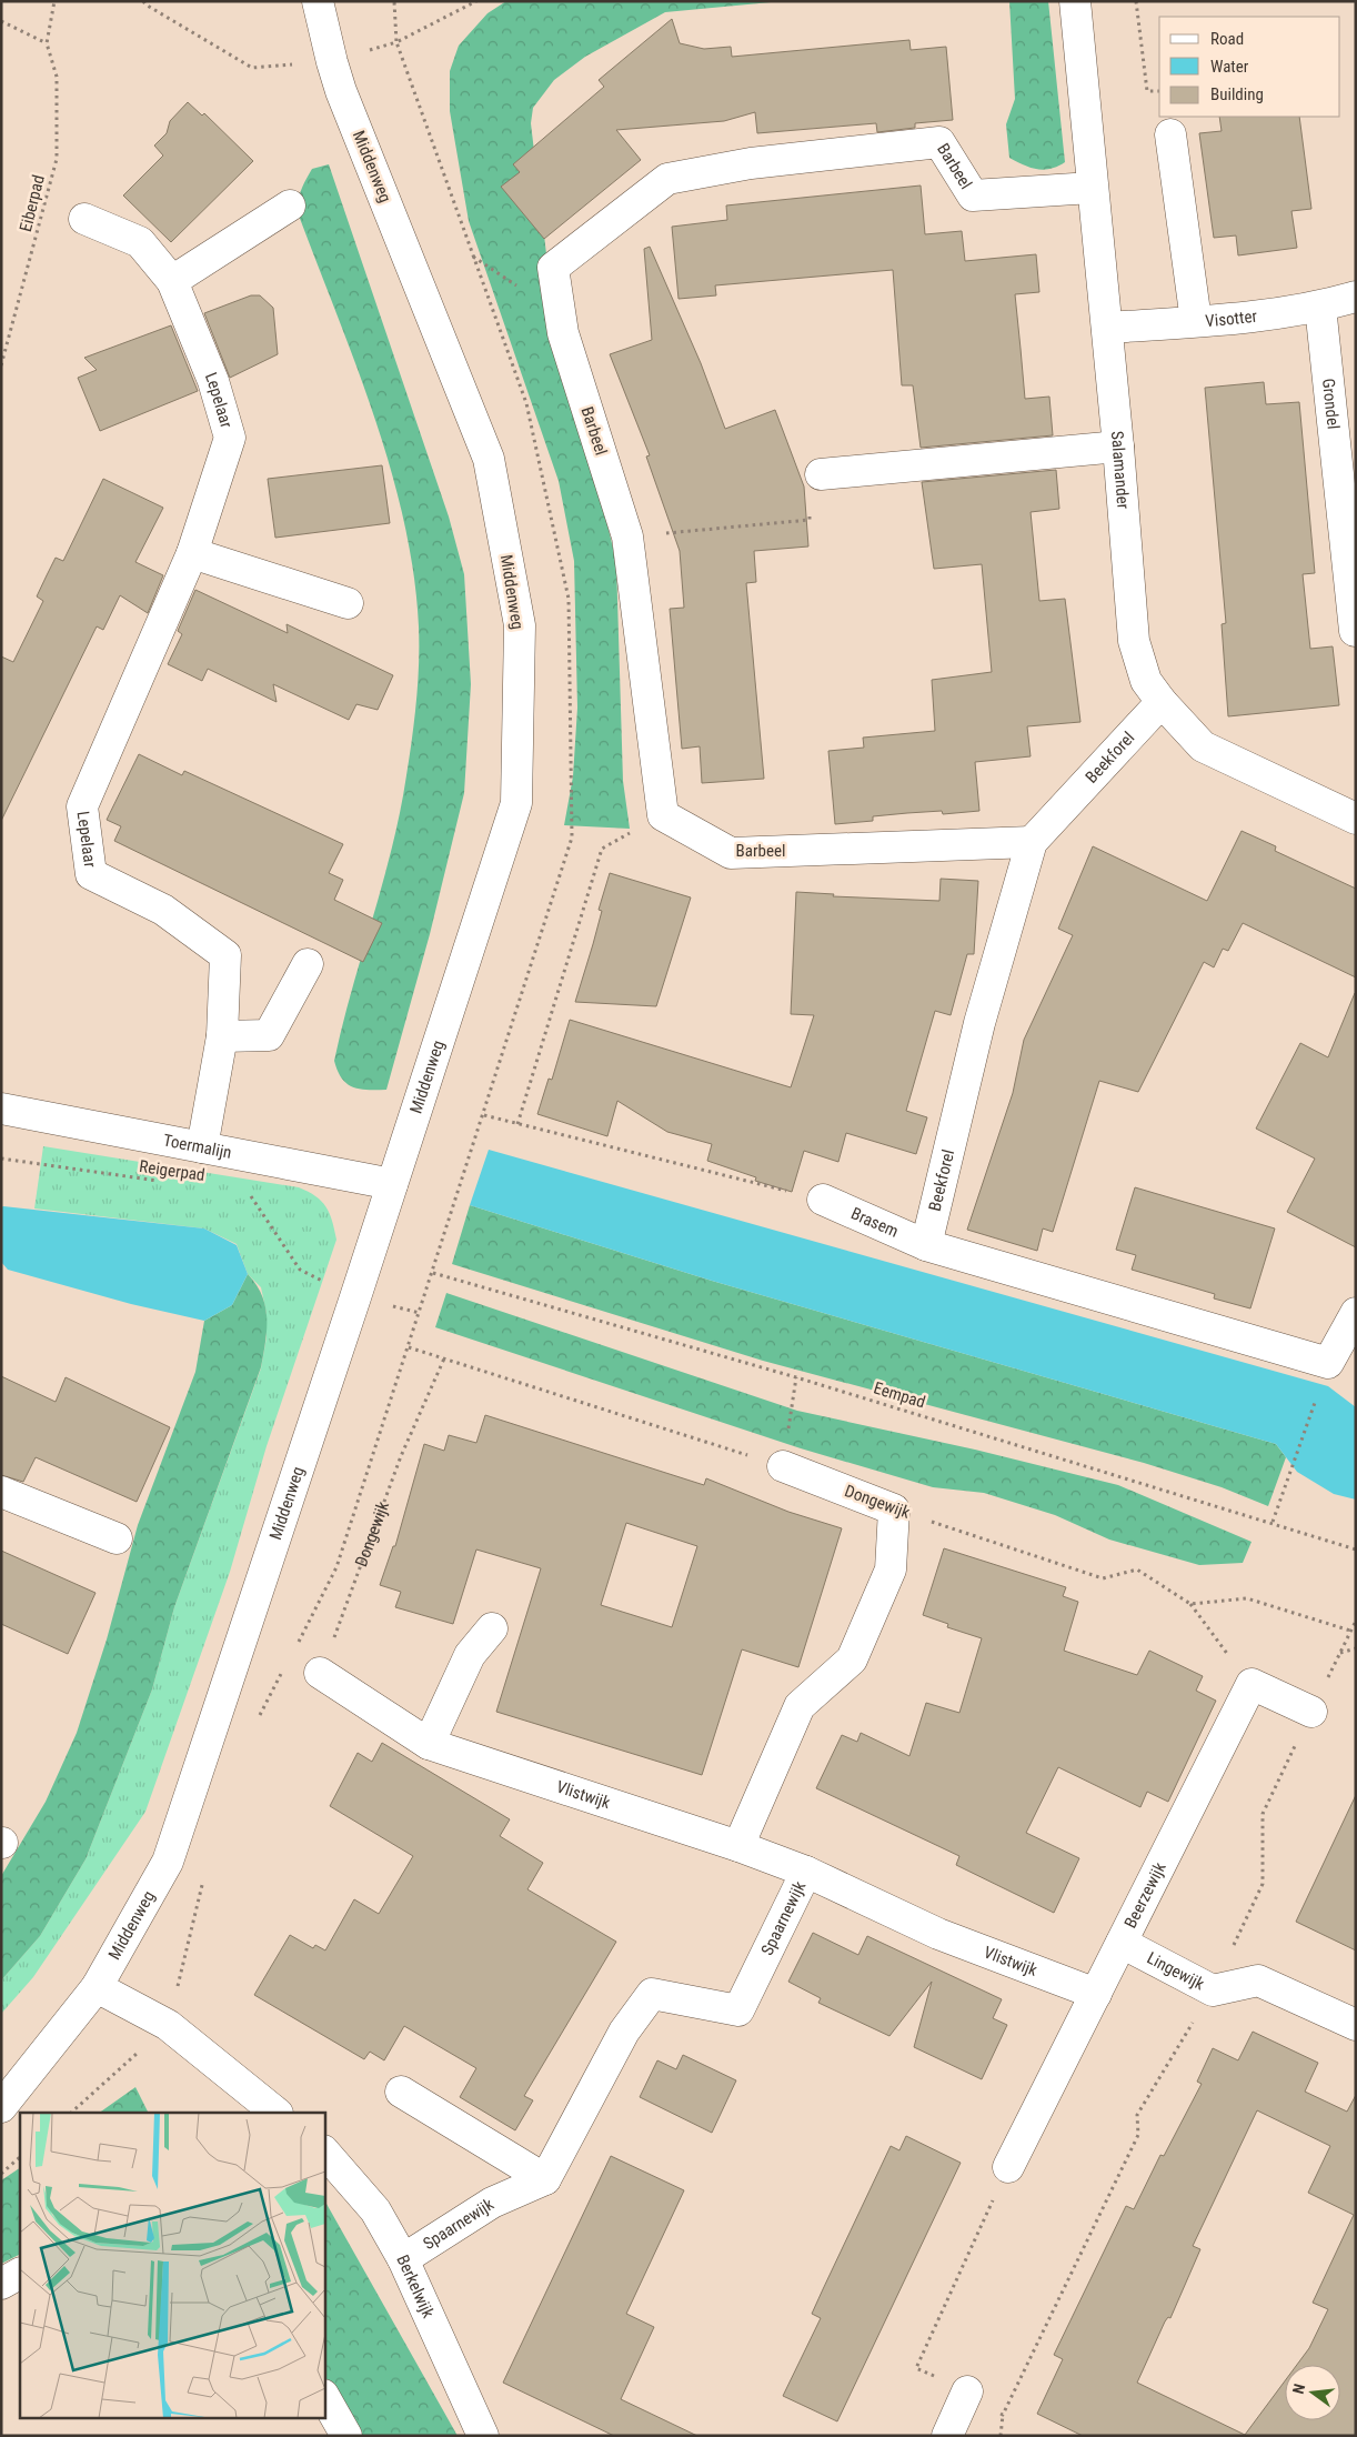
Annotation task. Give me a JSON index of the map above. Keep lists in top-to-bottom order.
{
  "streets": {
    "street": [
      "Middenweg",
      "Barbeel",
      "Visotter",
      "Lepelaar",
      "Grondel",
      "Salamander",
      "Beekforel",
      "Toermalijn",
      "Brasem",
      "Dongewijk",
      "Vlistwijk",
      "Beerzewijk",
      "Spaarnewijk",
      "Lingewijk",
      "Berkelwijk"
    ],
    "path": ["Eiberpad", "Reigerpad", "Eempad"]
  },
  "crossings": [
    ["Middenweg", "Toermalijn"],
    ["Barbeel", "Salamander"],
    ["Barbeel", "Beekforel"],
    ["Visotter", "Grondel"],
    ["Visotter", "Salamander"],
    ["Lepelaar", "Toermalijn"],
    ["Salamander", "Beekforel"],
    ["Beekforel", "Brasem"],
    ["Dongewijk", "Vlistwijk"],
    ["Dongewijk", "Beerzewijk"],
    ["Vlistwijk", "Beerzewijk"],
    ["Vlistwijk", "Spaarnewijk"],
    ["Beerzewijk", "Lingewijk"],
    ["Spaarnewijk", "Berkelwijk"]
  ],
  "legend": ["Road", "Water", "Building"],
  "north": "left"
}
